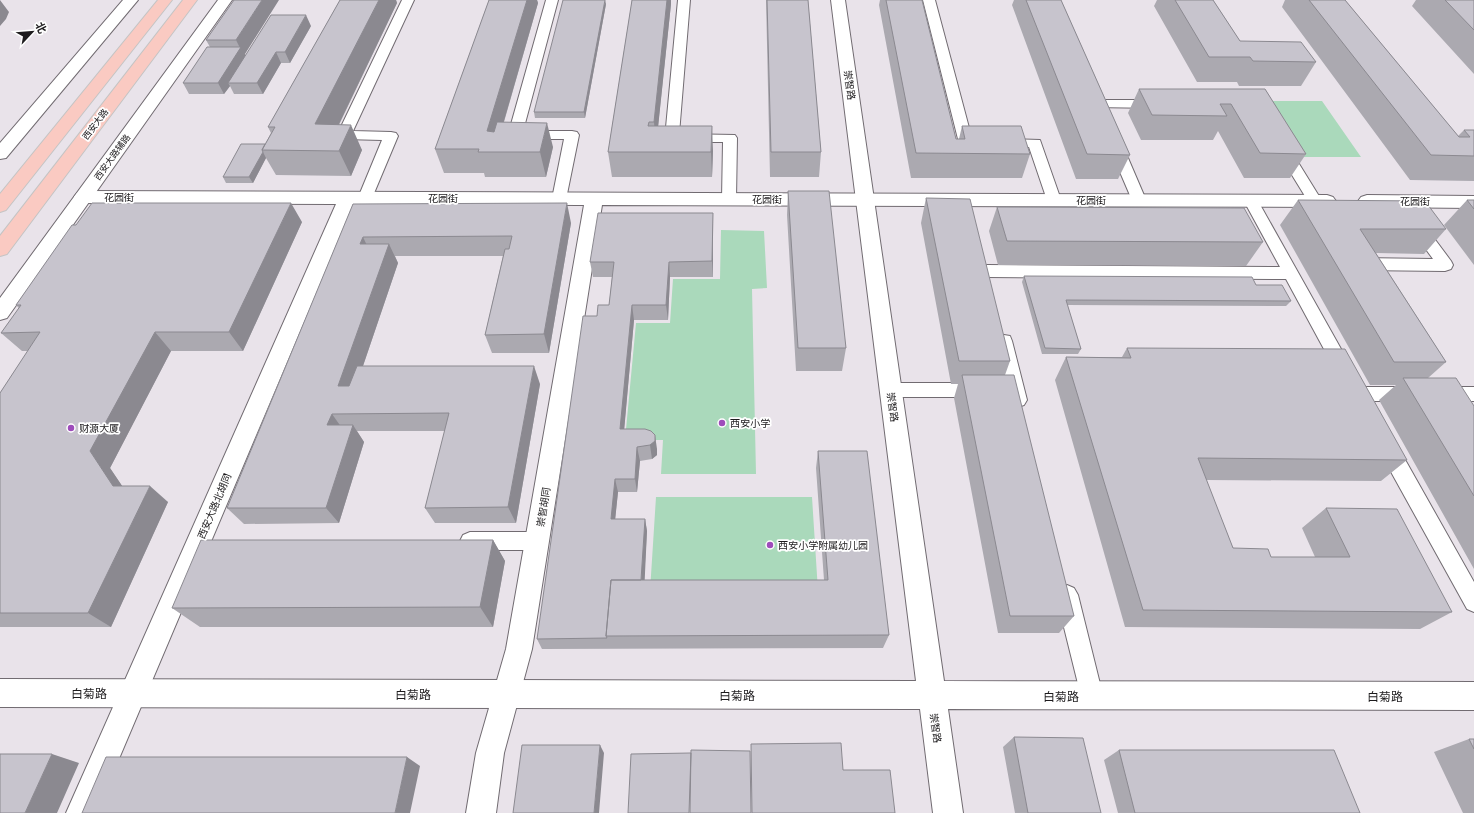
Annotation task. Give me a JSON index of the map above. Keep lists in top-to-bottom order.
{
  "streets": {
    "main road": ["西安大路"],
    "street": [
      "崇智路",
      "西安大路辅路",
      "花园街",
      "西安大路北胡同",
      "崇智胡同",
      "白菊路"
    ]
  },
  "crossings": [
    ["崇智路", "花园街"],
    ["崇智路", "白菊路"],
    ["西安大路辅路", "花园街"],
    ["花园街", "西安大路北胡同"],
    ["花园街", "崇智胡同"],
    ["西安大路北胡同", "白菊路"],
    ["崇智胡同", "白菊路"]
  ],
  "places": ["西安小学", "财源大厦", "西安小学附属幼儿园"],
  "north": "top right"
}
